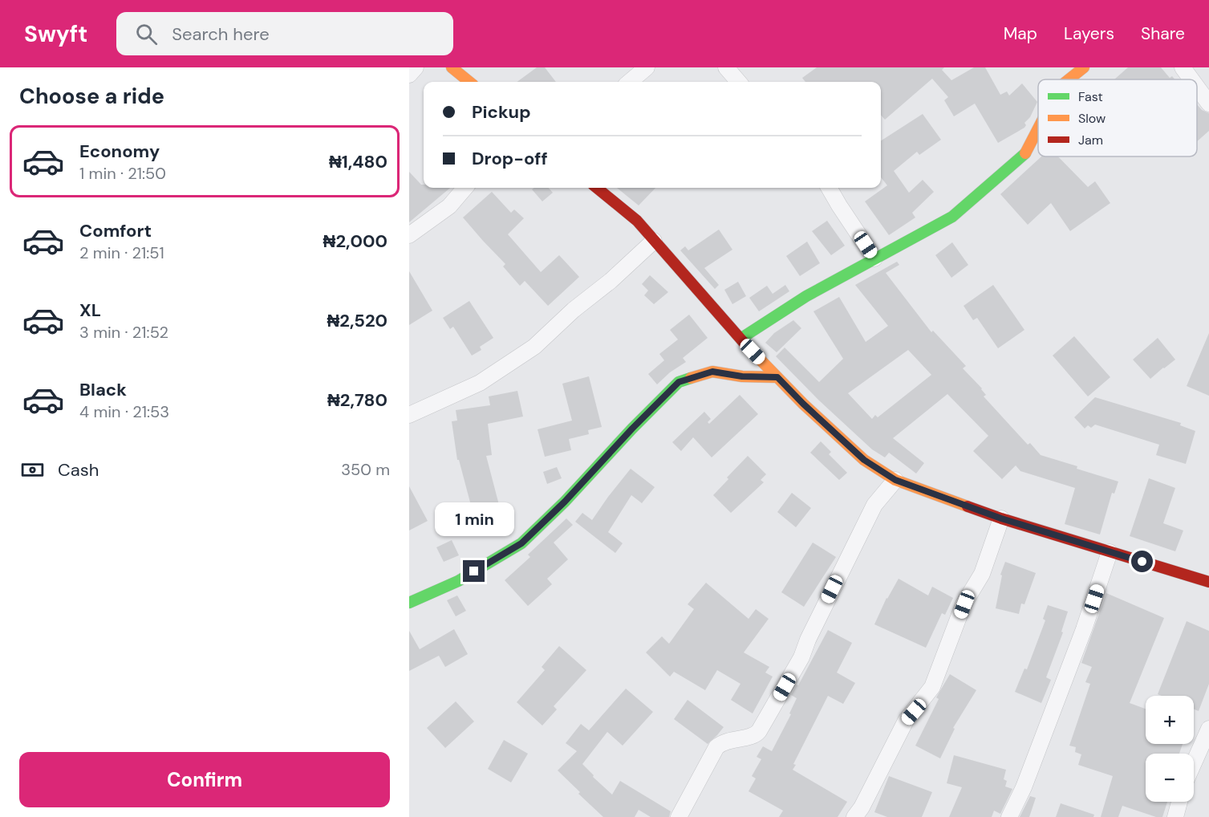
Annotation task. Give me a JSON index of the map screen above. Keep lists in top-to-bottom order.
{
  "legend": ["Fast", "Slow", "Jam"],
  "page": {
    "header": "Swyft",
    "search": "Search here",
    "nav": ["Map", "Layers", "Share"],
    "heading": "Choose a ride",
    "banner": ["Pickup", "Drop-off"],
    "list": [
      {
        "name": "Economy",
        "note": "1 min · 21:50",
        "value": "₦1,480"
      },
      {
        "name": "Comfort",
        "note": "2 min · 21:51",
        "value": "₦2,000"
      },
      {
        "name": "XL",
        "note": "3 min · 21:52",
        "value": "₦2,520"
      },
      {
        "name": "Black",
        "note": "4 min · 21:53",
        "value": "₦2,780"
      }
    ],
    "pay": ["Cash", "350 m"],
    "bubble": "1 min",
    "map_buttons": ["+", "−"],
    "buttons": "Confirm"
  }
}
